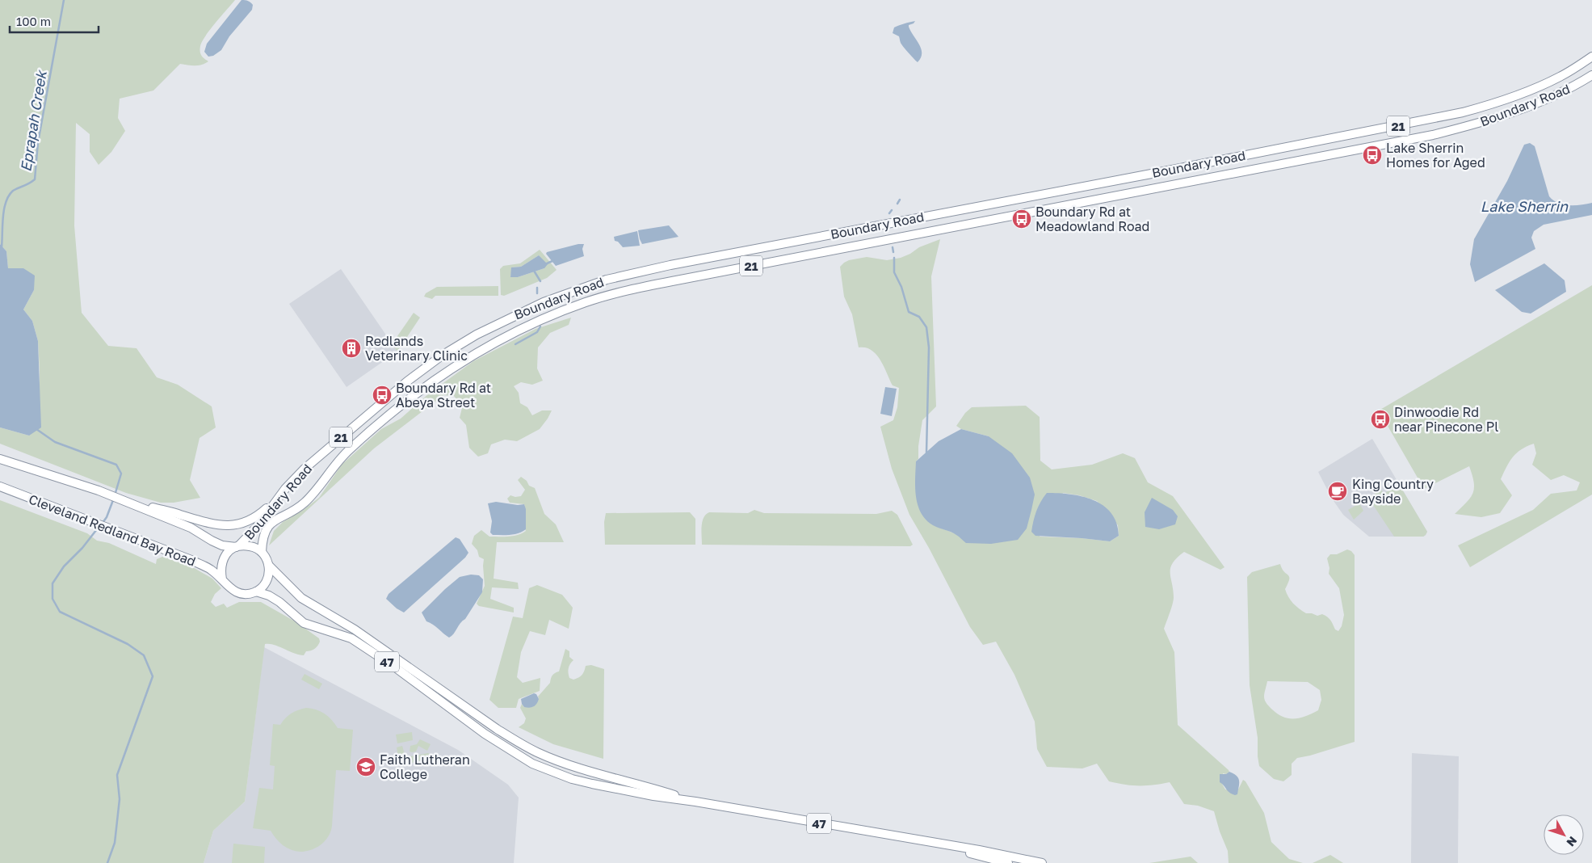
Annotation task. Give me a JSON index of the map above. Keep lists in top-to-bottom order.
{
  "streets": {
    "highway": [
      "Boundary Road",
      "21",
      "Cleveland Redland Bay Road",
      "47"
    ]
  },
  "crossings": [
    ["Boundary Road", "21"],
    ["Boundary Road", "Cleveland Redland Bay Road"],
    ["21", "Cleveland Redland Bay Road"]
  ],
  "water": ["Eprapah Creek", "Lake Sherrin"],
  "places": {
    "bus stop": [
      "Lake Sherrin Homes for Aged",
      "Boundary Rd at Meadowland Road",
      "Boundary Rd at Abeya Street",
      "Dinwoodie Rd near Pinecone Pl"
    ],
    "building": ["Redlands Veterinary Clinic"],
    "cafe": ["King Country Bayside"],
    "school or university": ["Faith Lutheran College"]
  },
  "scale_bar": "100 m",
  "north": "bottom right"
}
